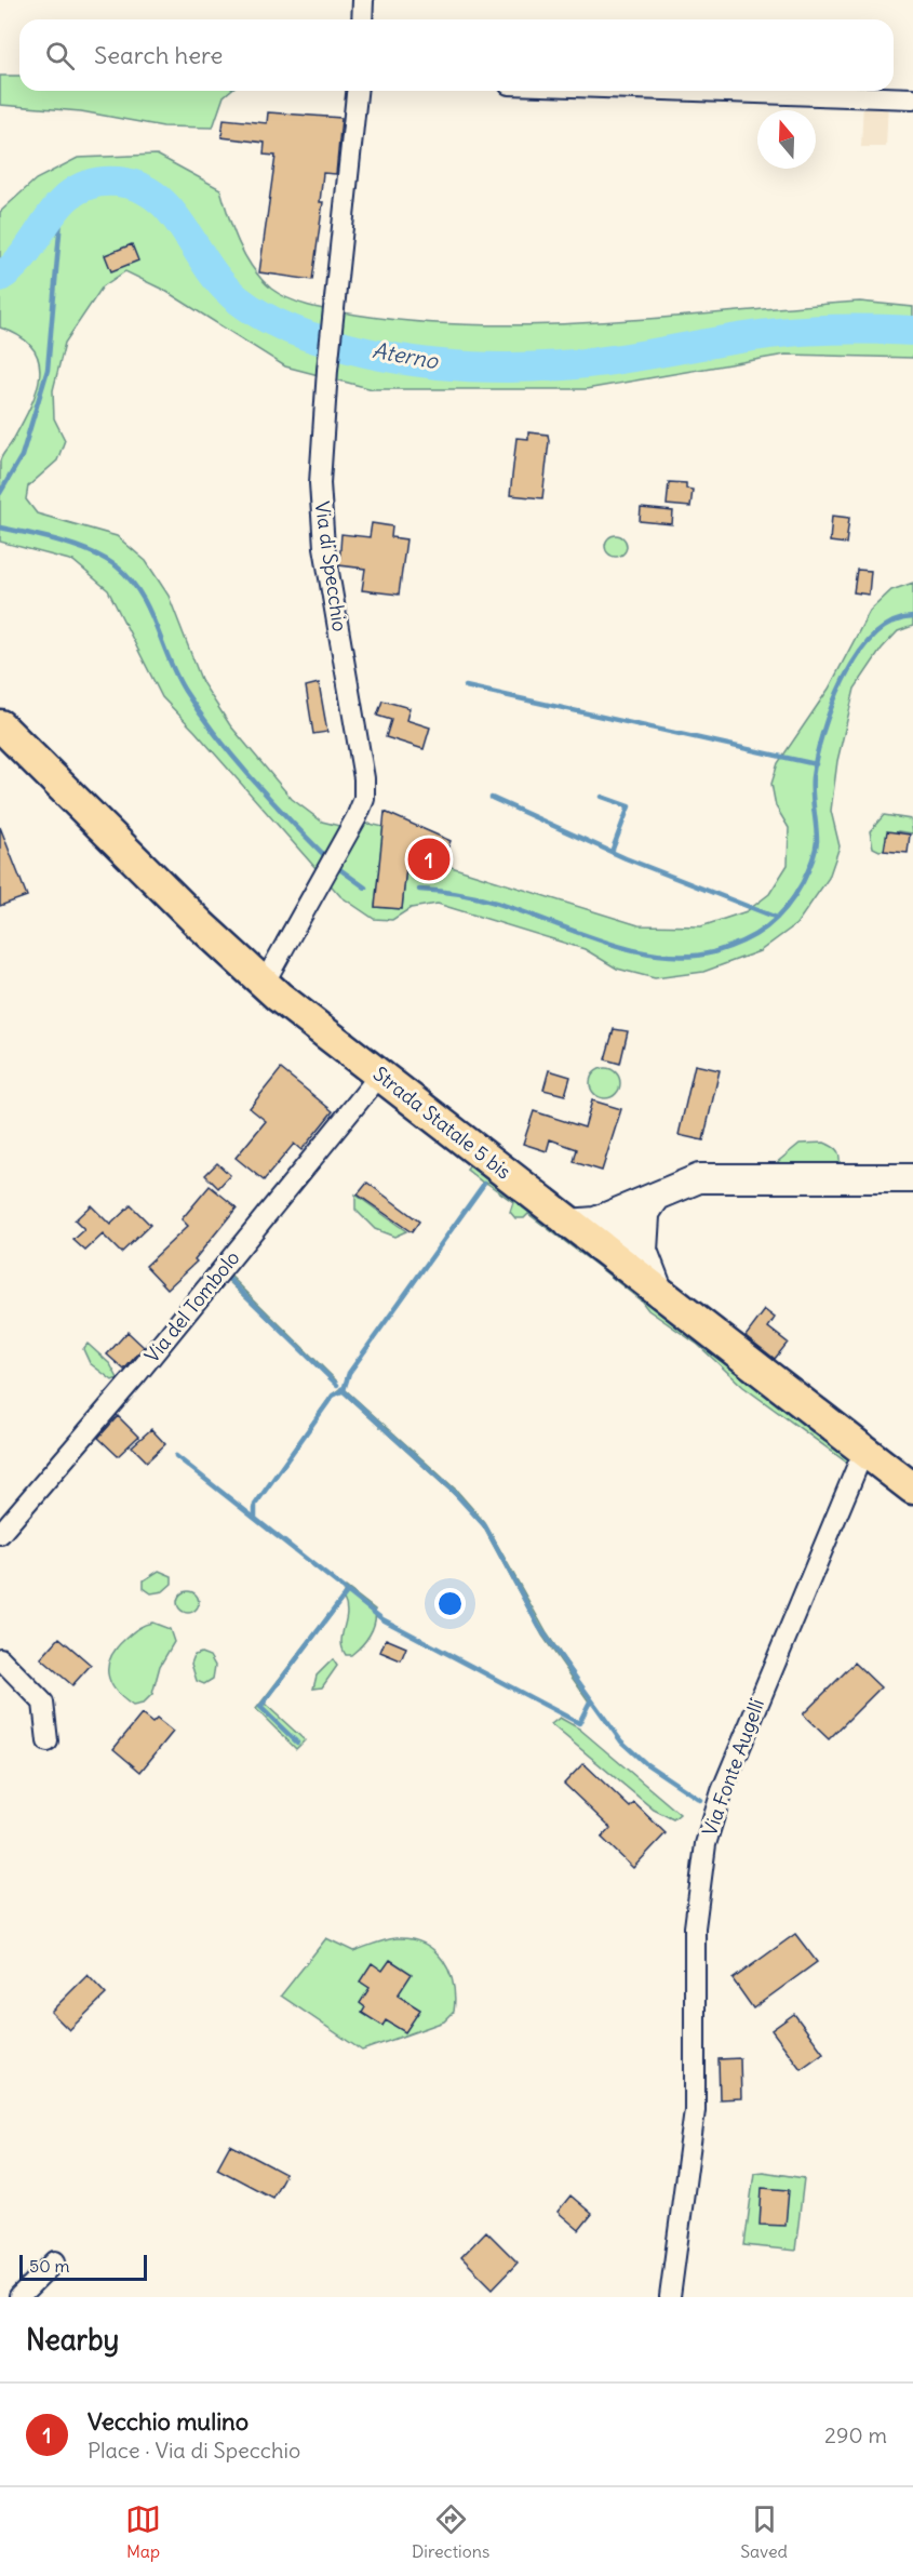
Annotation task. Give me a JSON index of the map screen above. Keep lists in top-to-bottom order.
{
  "streets": {
    "main road": ["Strada Statale 5 bis"],
    "street": ["Via di Specchio", "Via del Tombolo", "Via Fonte Augelli"]
  },
  "crossings": [
    ["Via di Specchio", "Strada Statale 5 bis"],
    ["Strada Statale 5 bis", "Via del Tombolo"],
    ["Strada Statale 5 bis", "Via Fonte Augelli"]
  ],
  "water": ["Aterno"],
  "scale_bar": "50 m",
  "north": "top",
  "page": {
    "search": "Search here",
    "pins": "1",
    "scale": "50 m",
    "heading": "Nearby",
    "list": [
      {
        "mark": "1",
        "name": "Vecchio mulino",
        "note": "Place · Via di Specchio",
        "value": "290 m"
      }
    ],
    "nav": ["Map", "Directions", "Saved"]
  }
}
